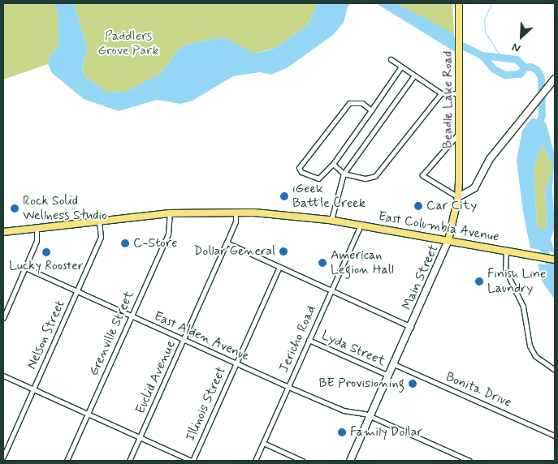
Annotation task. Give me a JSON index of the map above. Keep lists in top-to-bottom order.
{
  "streets": {
    "main road": ["Beadle Lake Road", "East Columbia Avenue", "Main Street"],
    "street": [
      "Grenville Street",
      "Nelson Street",
      "East Alden Avenue",
      "Jericho Road",
      "Lyda Street",
      "Euclid Avenue",
      "Bonita Drive",
      "Illinois Street"
    ]
  },
  "crossings": [
    ["Beadle Lake Road", "Main Street"],
    ["East Columbia Avenue", "Main Street"],
    ["East Columbia Avenue", "Grenville Street"],
    ["East Columbia Avenue", "Nelson Street"],
    ["East Columbia Avenue", "Jericho Road"],
    ["East Columbia Avenue", "Euclid Avenue"],
    ["Main Street", "East Alden Avenue"],
    ["Main Street", "Lyda Street"],
    ["Main Street", "Bonita Drive"],
    ["Grenville Street", "East Alden Avenue"],
    ["Nelson Street", "East Alden Avenue"],
    ["East Alden Avenue", "Jericho Road"],
    ["East Alden Avenue", "Euclid Avenue"],
    ["East Alden Avenue", "Illinois Street"],
    ["Jericho Road", "Lyda Street"]
  ],
  "parks": ["Paddlers Grove Park"],
  "places": [
    "iGeek Battle Creek",
    "Car City",
    "Rock Solid Wellness Studio",
    "C-Store",
    "Dollar General",
    "Lucky Rooster",
    "American Legion Hall",
    "Finish Line Laundry",
    "BE Provisioning",
    "Family Dollar"
  ],
  "north": "bottom left"
}
